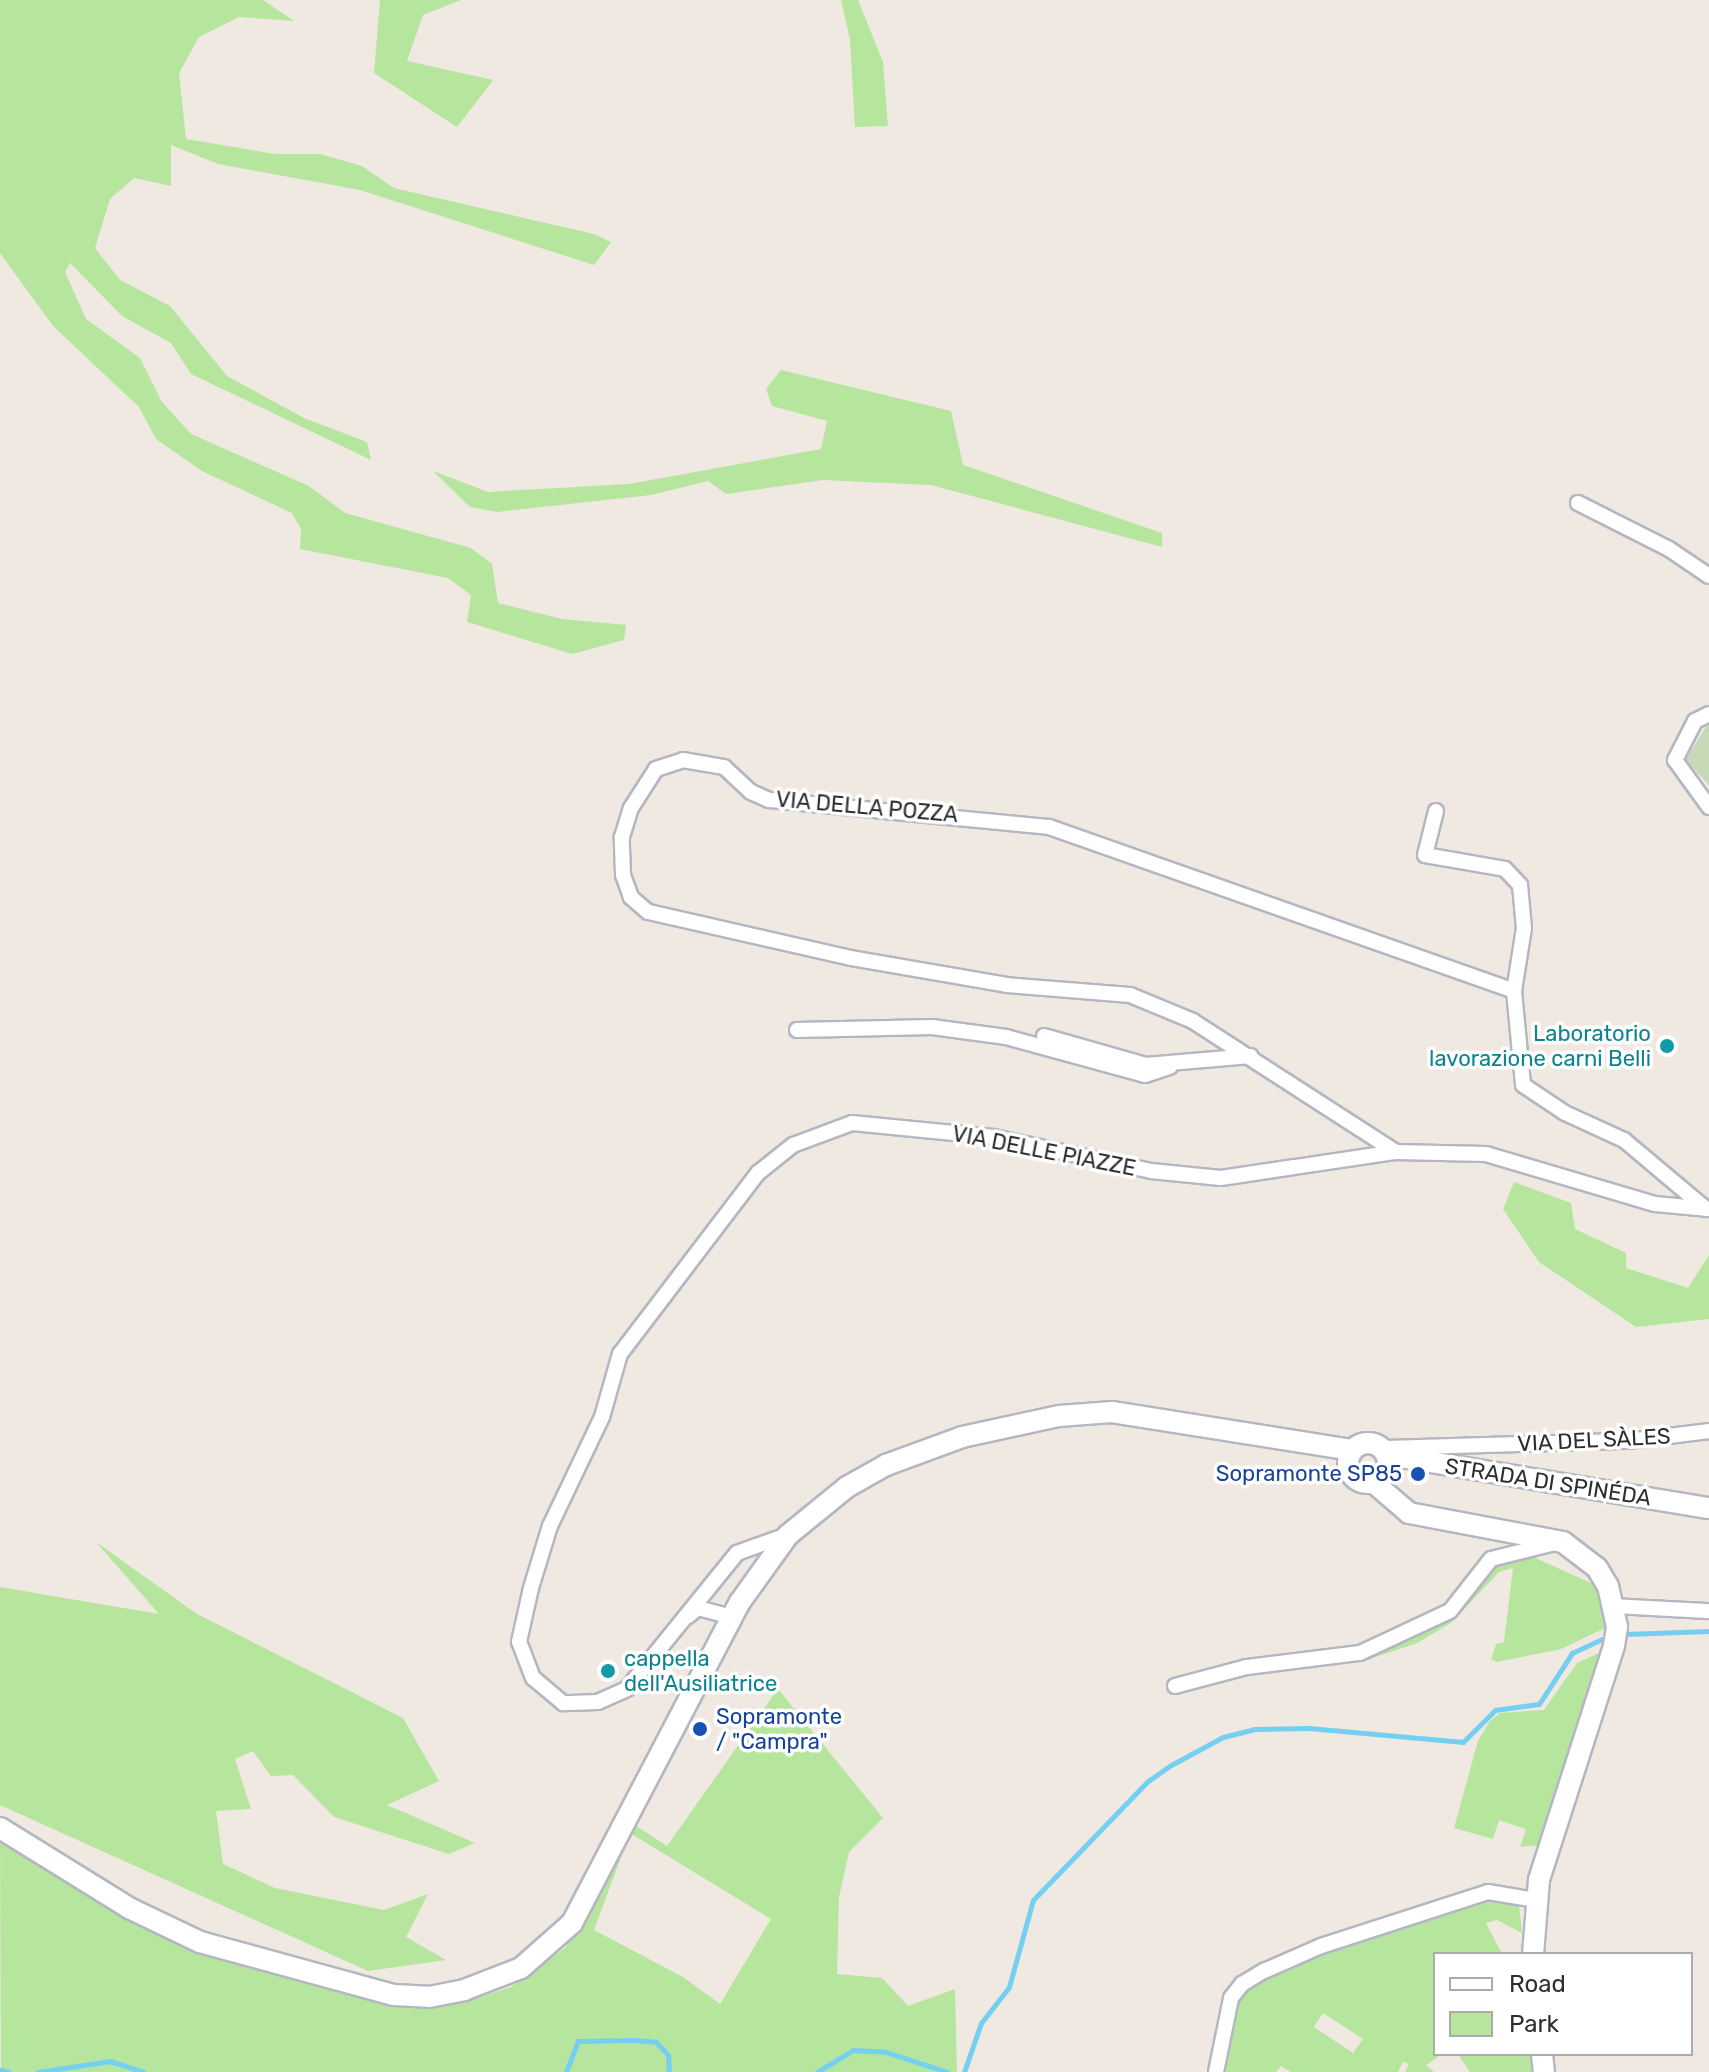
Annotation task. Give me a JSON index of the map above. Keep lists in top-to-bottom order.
{
  "streets": {
    "main road": ["STRADA DI SPINÉDA"],
    "street": ["VIA DELLA POZZA", "VIA DELLE PIAZZE", "VIA DEL SÀLES"]
  },
  "crossings": [
    ["VIA DELLA POZZA", "VIA DELLE PIAZZE"],
    ["VIA DEL SÀLES", "STRADA DI SPINÉDA"]
  ],
  "places": [
    "Laboratorio lavorazione carni Belli",
    "Sopramonte SP85",
    "cappella dell'Ausiliatrice",
    "Sopramonte / \"Campra\""
  ],
  "legend": ["Road", "Park"]
}
